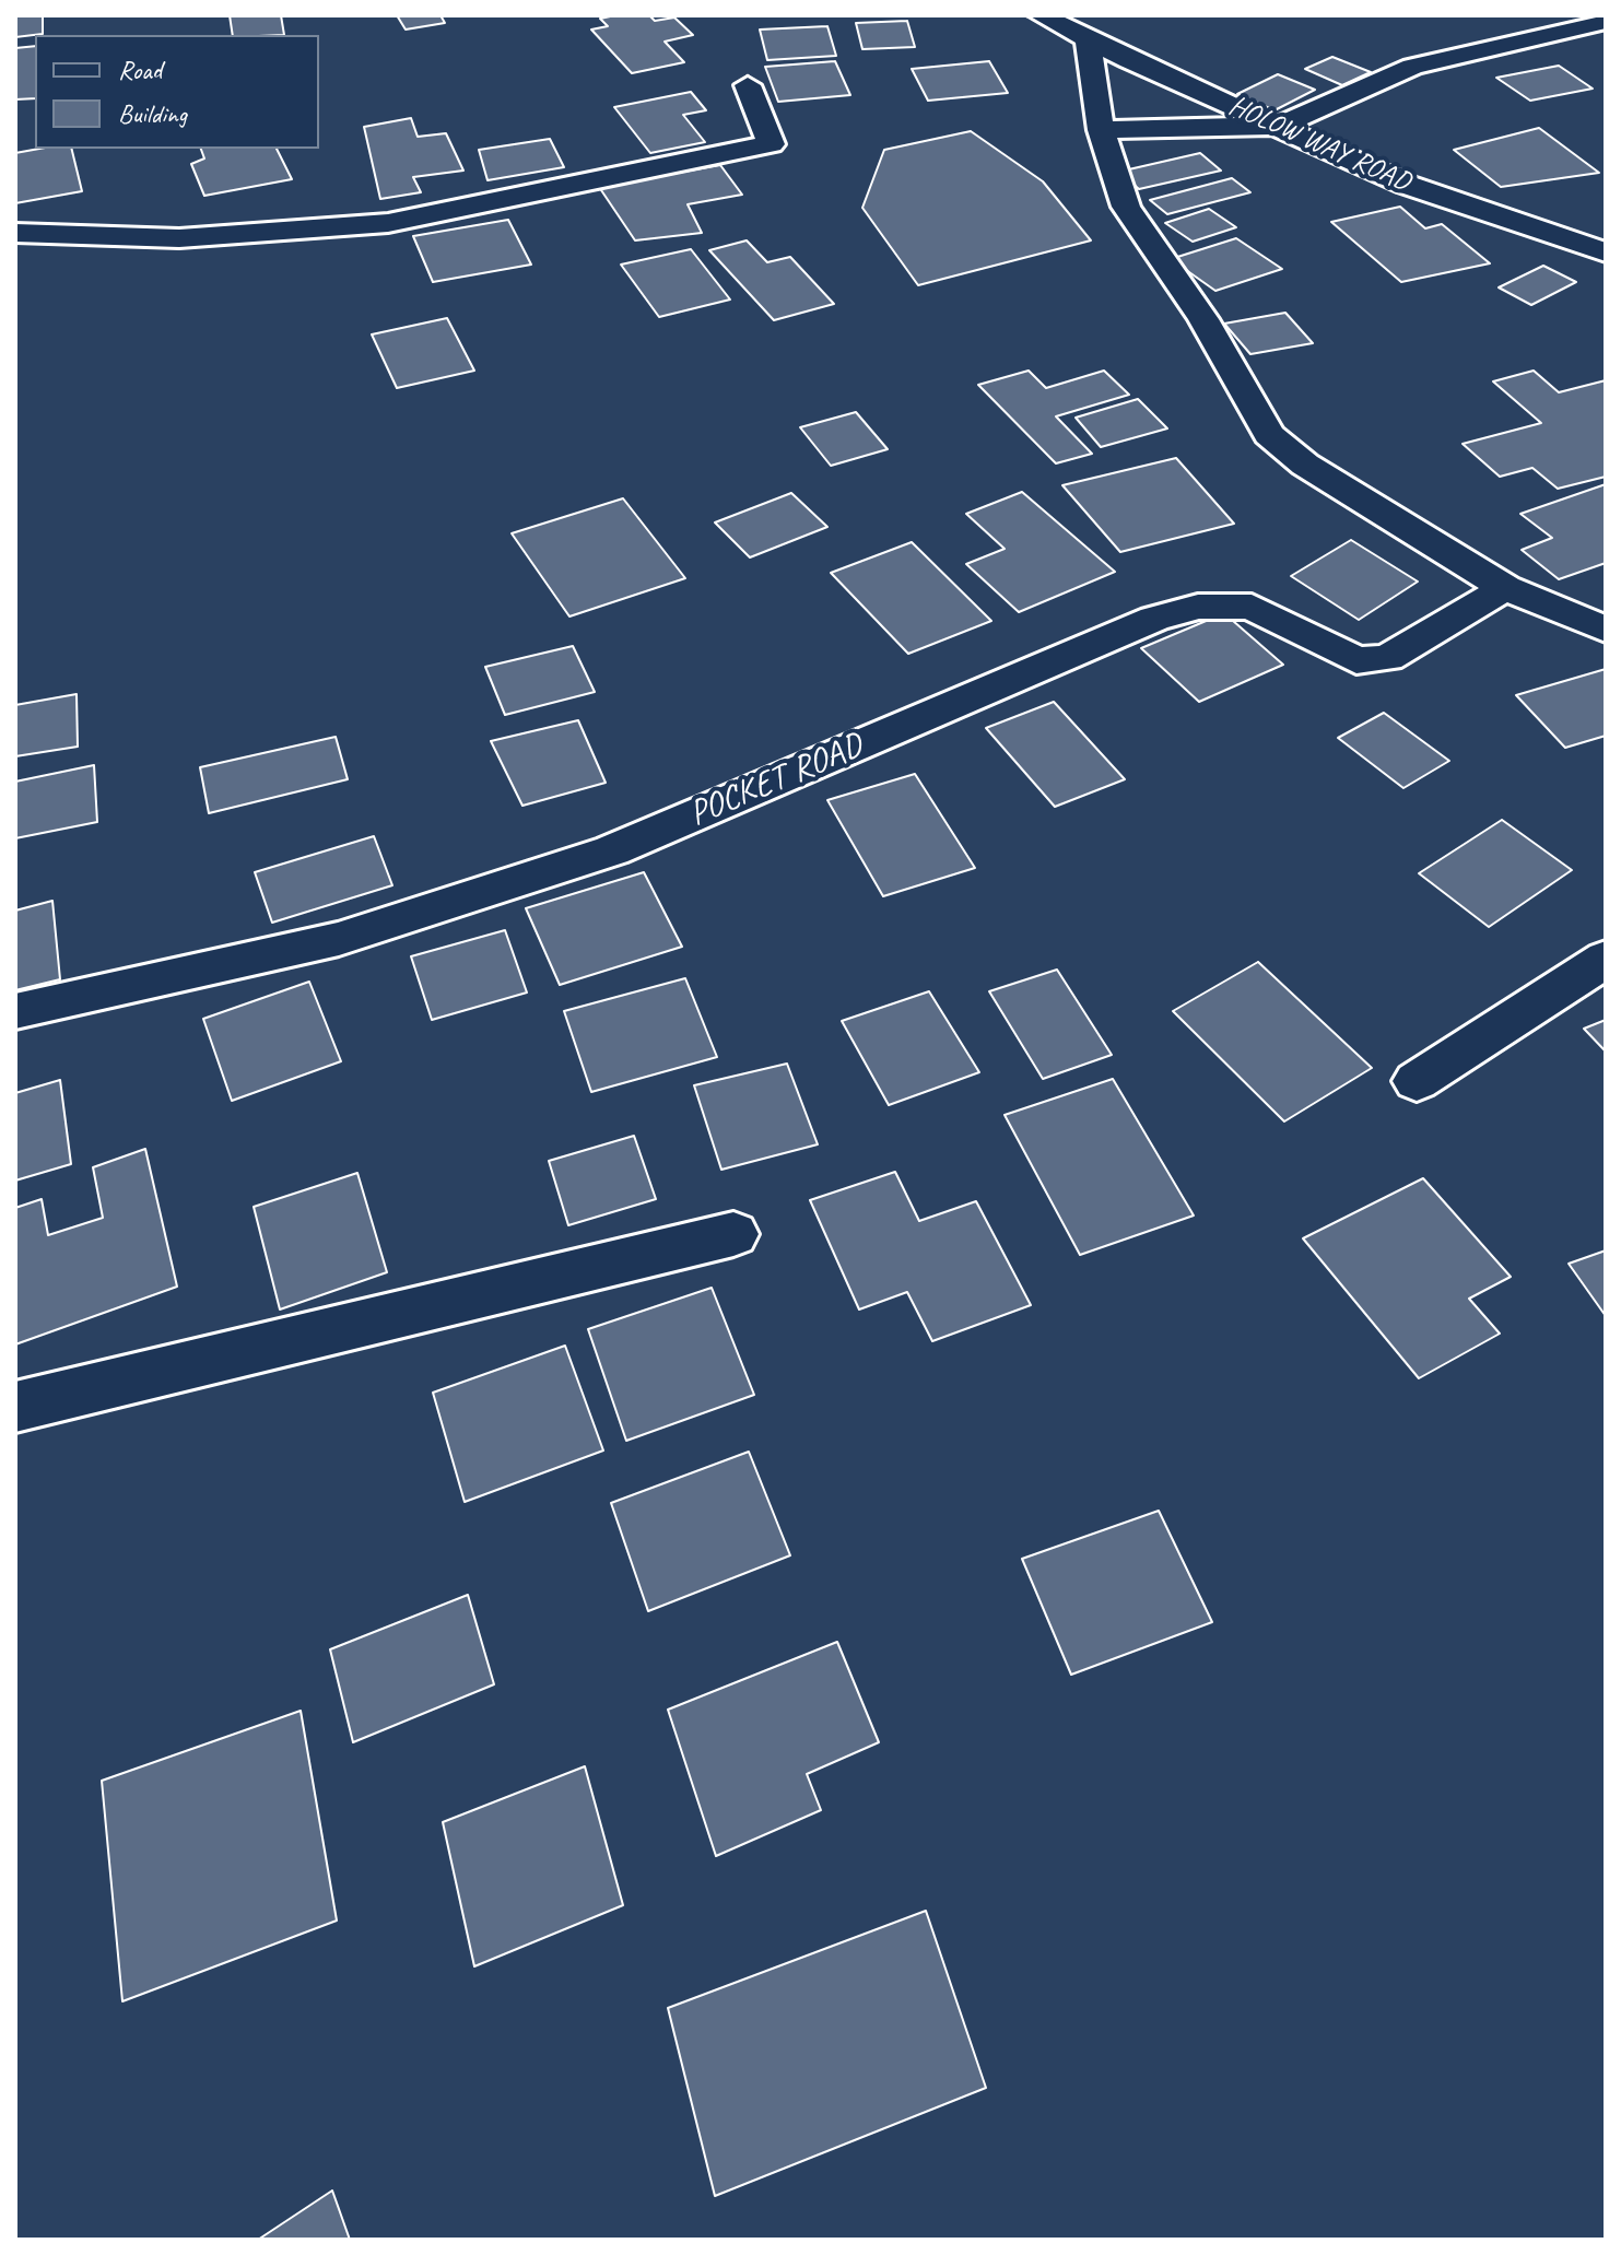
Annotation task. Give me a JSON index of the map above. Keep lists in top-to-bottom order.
{
  "streets": {
    "street": ["HOLOW WAY ROAD", "POCKET ROAD"]
  },
  "legend": ["Road", "Building"]
}
